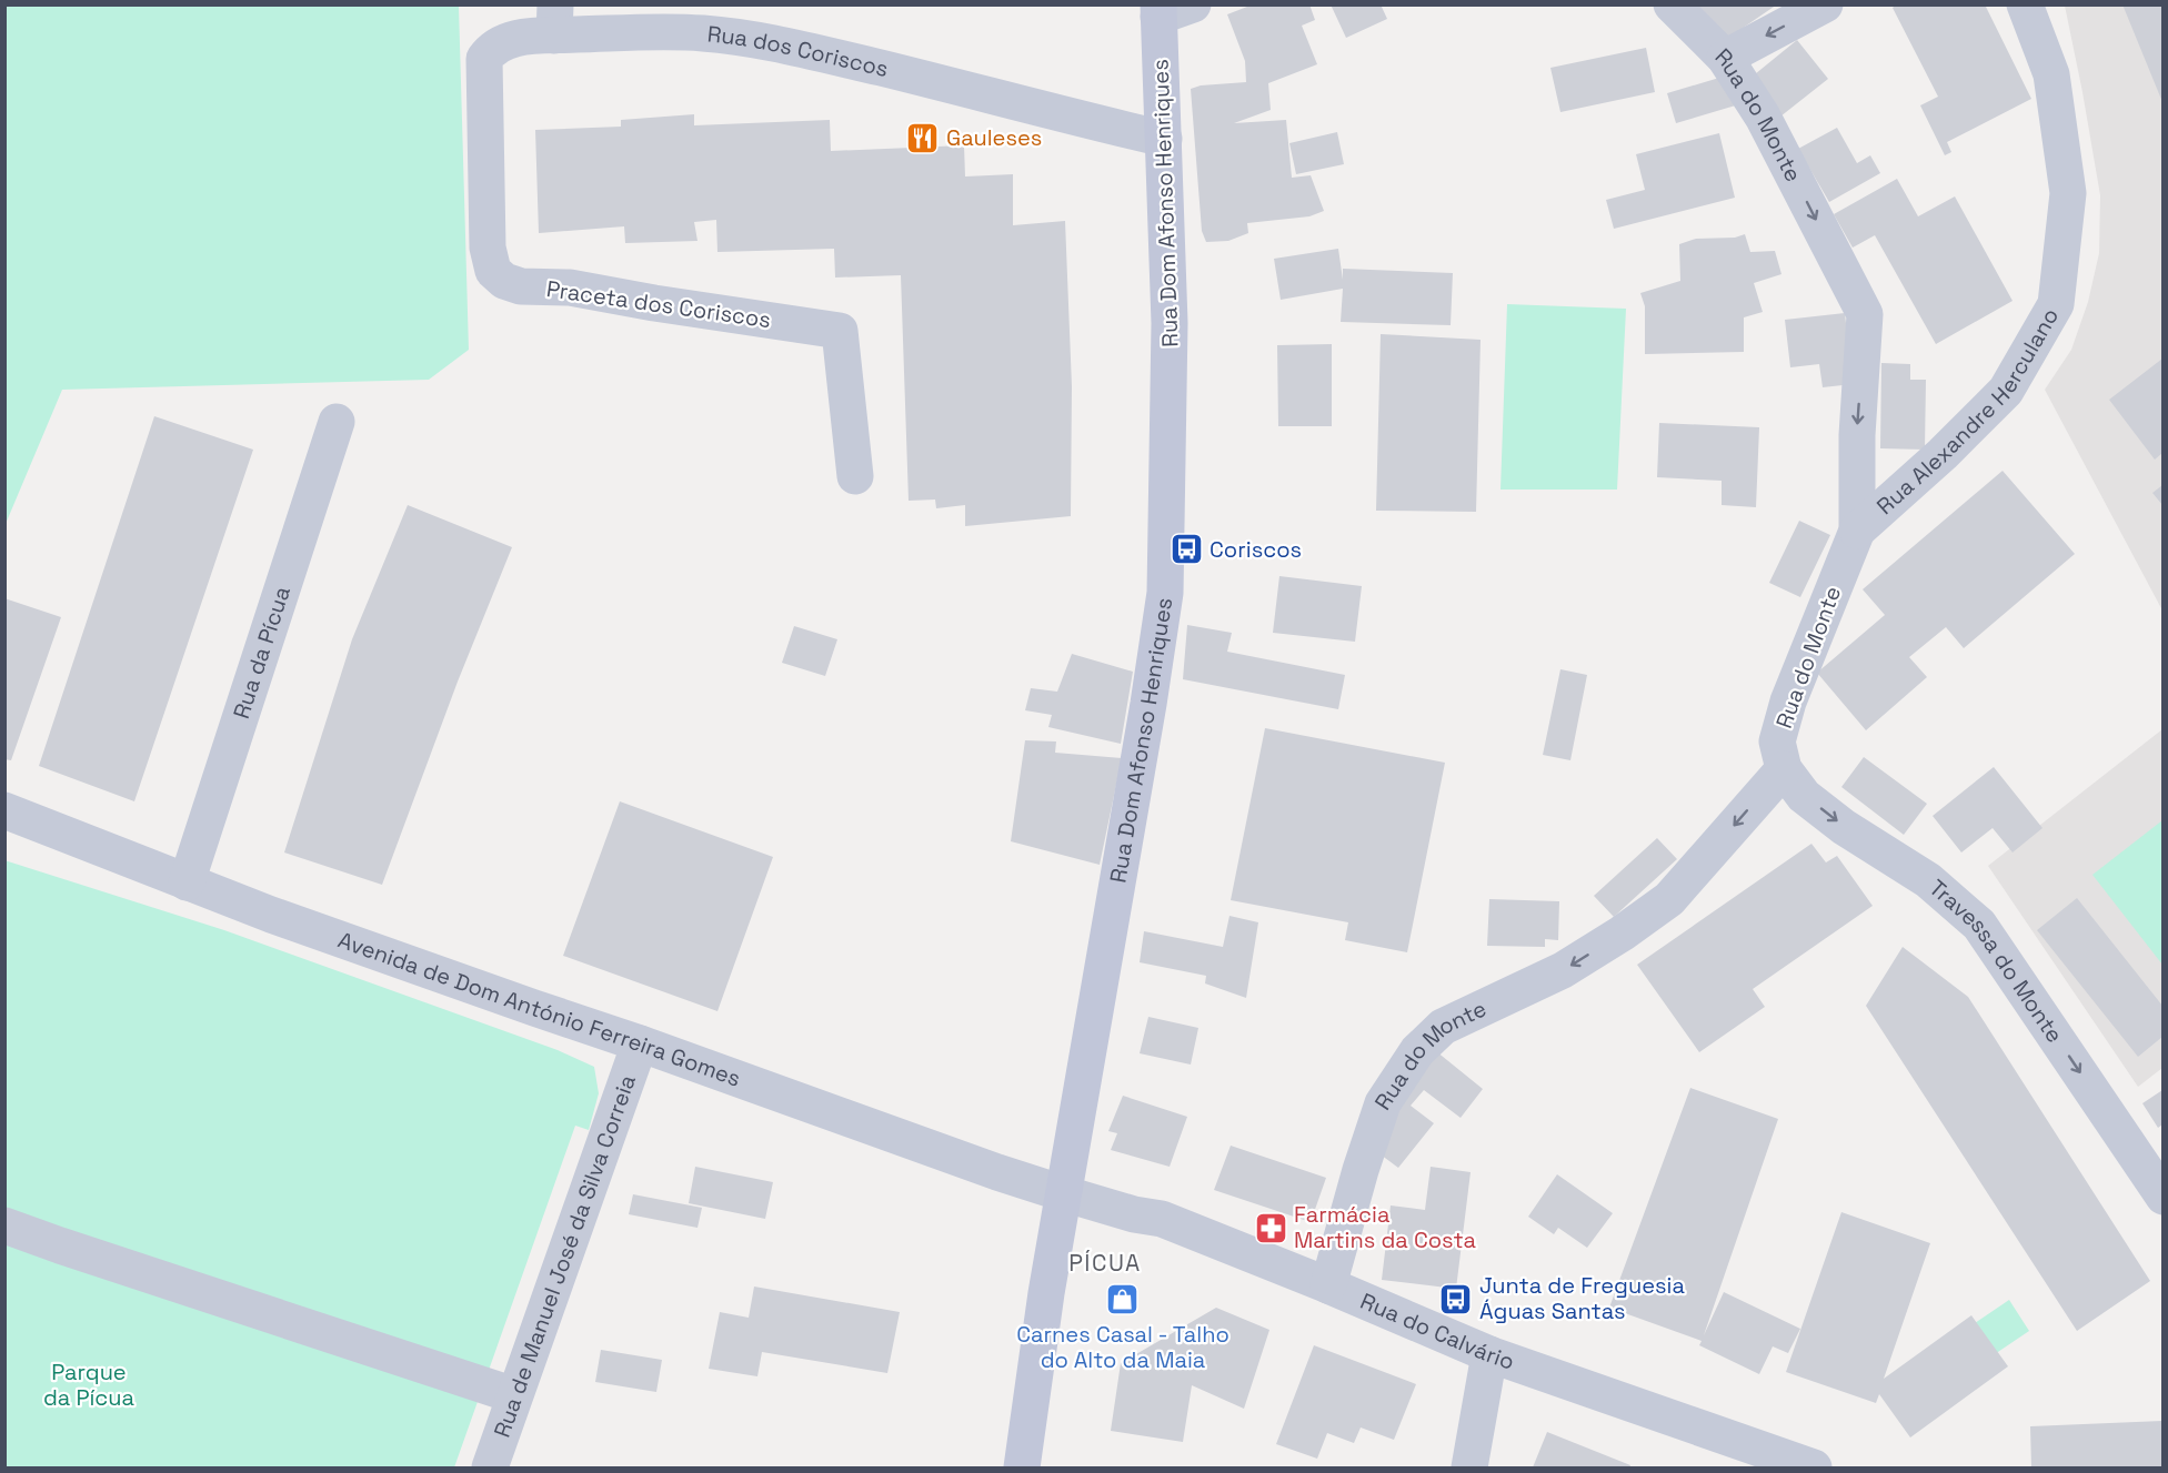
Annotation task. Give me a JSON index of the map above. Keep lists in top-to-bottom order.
{
  "streets": {
    "main road": ["Rua Dom Afonso Henriques"],
    "street": [
      "Rua dos Coriscos",
      "Rua do Monte",
      "Praceta dos Coriscos",
      "Rua Alexandre Herculano",
      "Rua da Pícua",
      "Travessa do Monte",
      "Avenida de Dom António Ferreira Gomes",
      "Rua de Manuel José da Silva Correia",
      "Rua do Calvário"
    ]
  },
  "crossings": [
    ["Rua dos Coriscos", "Rua Dom Afonso Henriques"],
    ["Rua dos Coriscos", "Praceta dos Coriscos"],
    ["Rua do Monte", "Rua Alexandre Herculano"],
    ["Rua do Monte", "Travessa do Monte"],
    ["Rua do Monte", "Rua do Calvário"],
    ["Rua Dom Afonso Henriques", "Avenida de Dom António Ferreira Gomes"],
    ["Rua Dom Afonso Henriques", "Rua do Calvário"],
    ["Rua da Pícua", "Avenida de Dom António Ferreira Gomes"],
    ["Avenida de Dom António Ferreira Gomes", "Rua de Manuel José da Silva Correia"],
    ["Avenida de Dom António Ferreira Gomes", "Rua do Calvário"]
  ],
  "one_way": ["Rua do Monte", "Travessa do Monte"],
  "districts": ["PÍCUA"],
  "parks": ["Parque da Pícua"],
  "places": {
    "restaurant": ["Gauleses"],
    "bus stop": ["Coriscos", "Junta de Freguesia Águas Santas"],
    "pharmacy": ["Farmácia Martins da Costa"],
    "shop": ["Carnes Casal - Talho do Alto da Maia"]
  }
}
